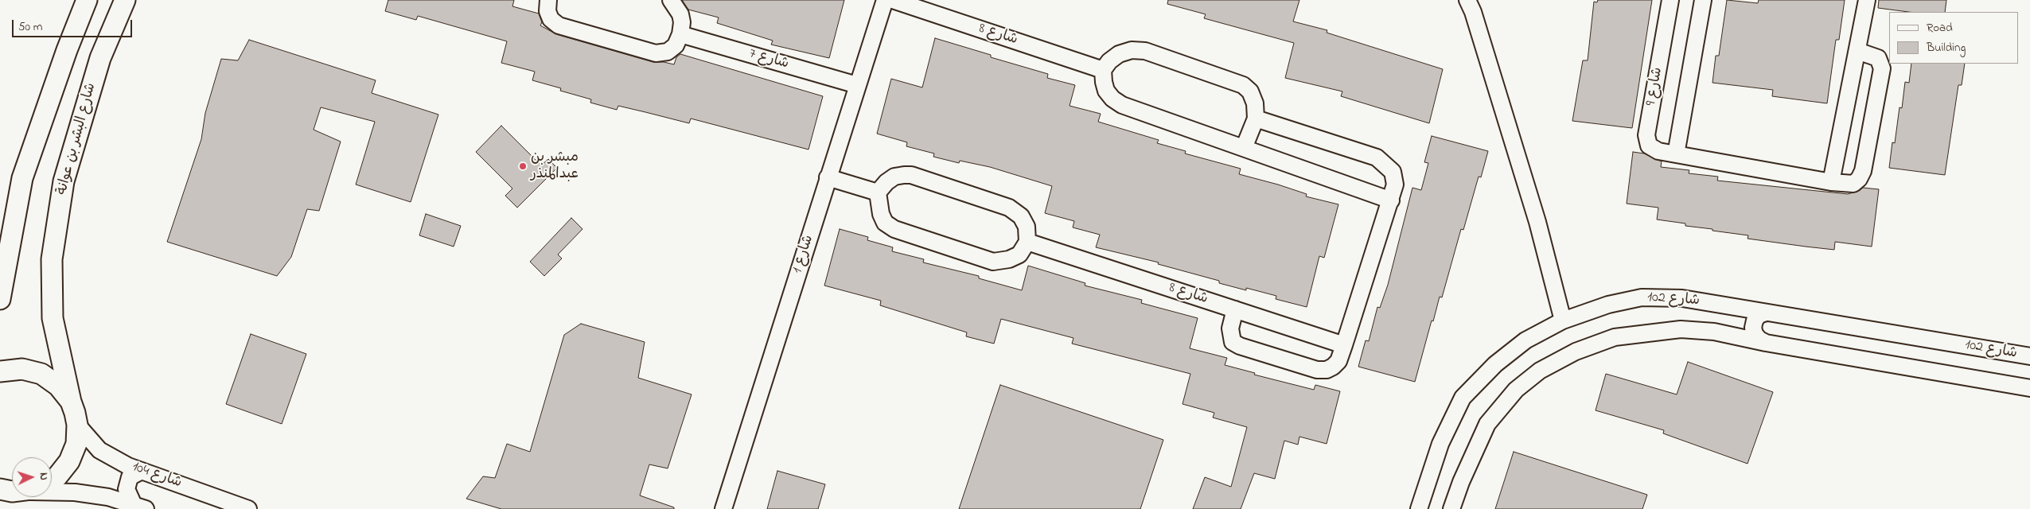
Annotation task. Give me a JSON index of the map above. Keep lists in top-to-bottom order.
{
  "streets": {
    "main road": ["شارع البشر بن عوانة"],
    "street": [
      "شارع 8",
      "شارع 7",
      "شارع 9",
      "شارع 1",
      "شارع 102",
      "شارع 104"
    ]
  },
  "crossings": [
    ["شارع 7", "شارع 1"],
    ["شارع البشر بن عوانة", "شارع 104"]
  ],
  "places": ["مبشر بن عبدالمنذر"],
  "legend": ["Road", "Building"],
  "scale_bar": "50 m",
  "north": "right"
}
